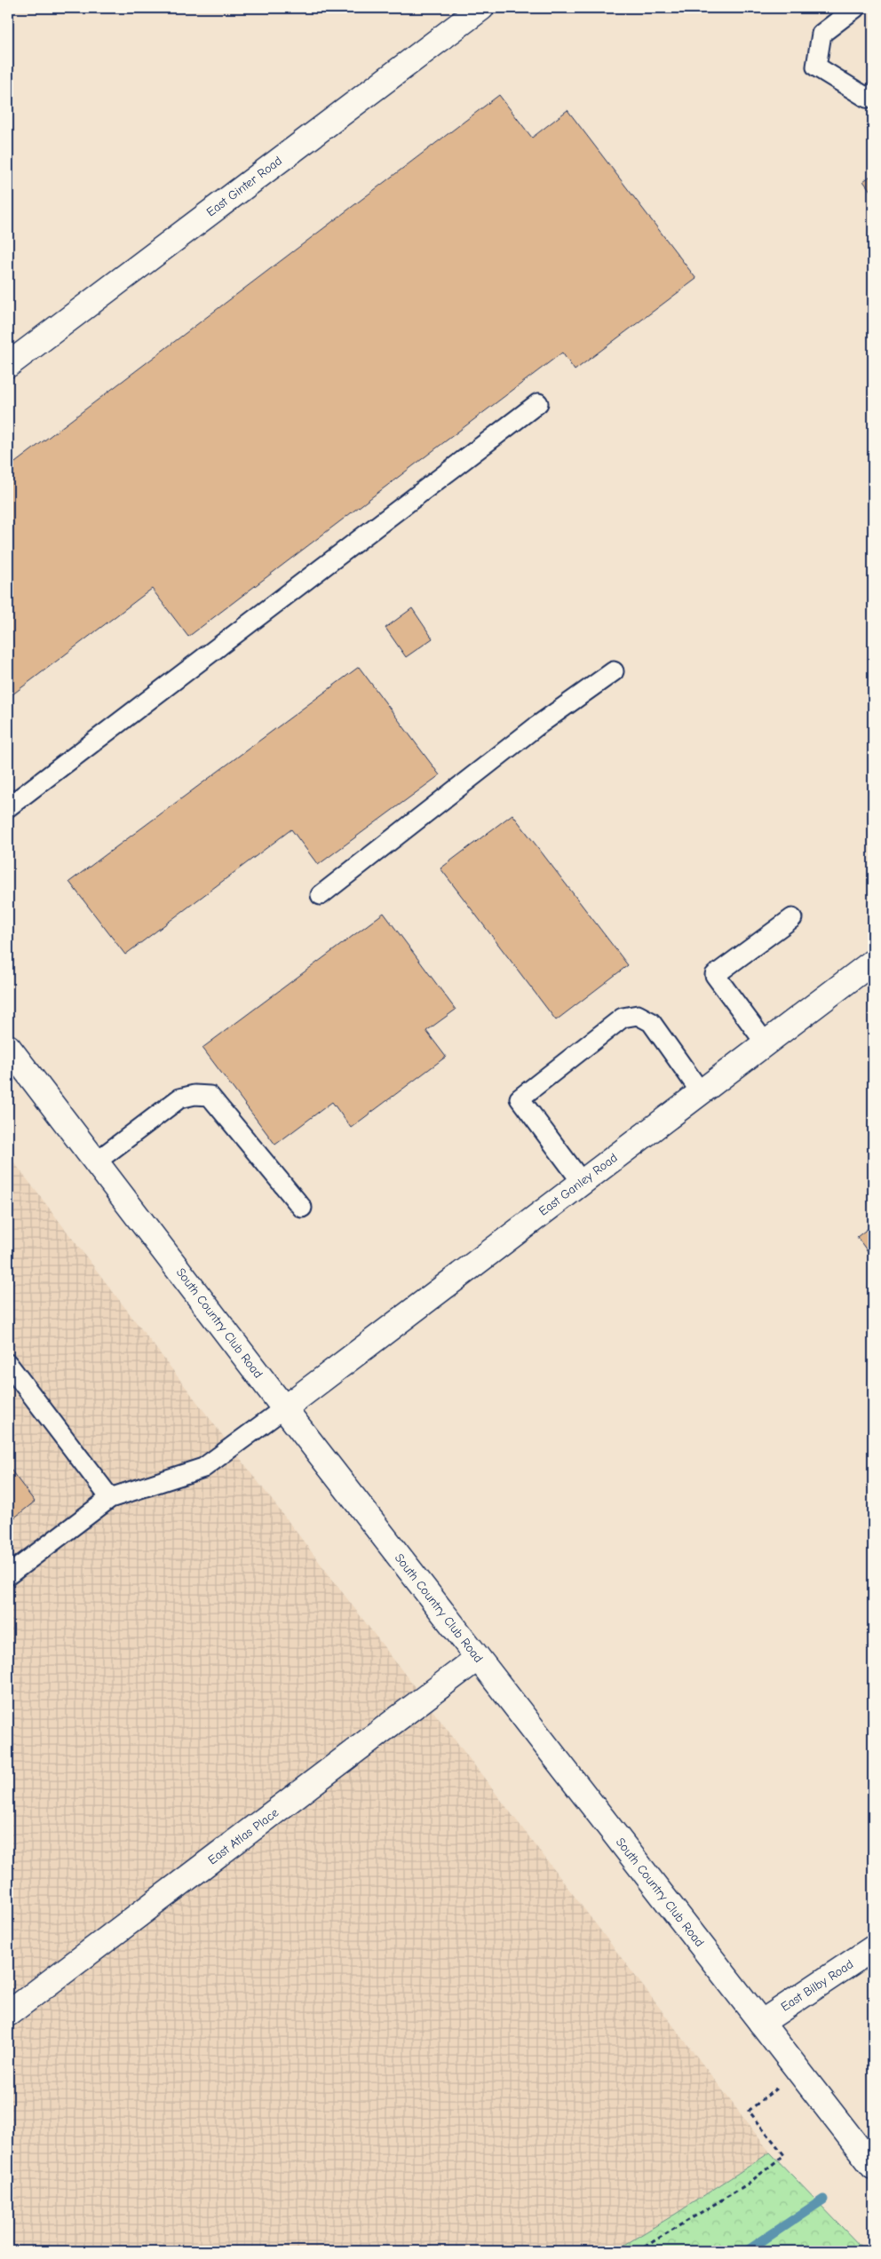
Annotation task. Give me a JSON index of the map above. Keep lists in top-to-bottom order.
{
  "streets": {
    "street": [
      "East Ginter Road",
      "East Ganley Road",
      "South Country Club Road",
      "East Atlas Place",
      "East Bilby Road"
    ]
  },
  "crossings": [
    ["East Ganley Road", "South Country Club Road"],
    ["South Country Club Road", "East Atlas Place"],
    ["South Country Club Road", "East Bilby Road"]
  ]
}
